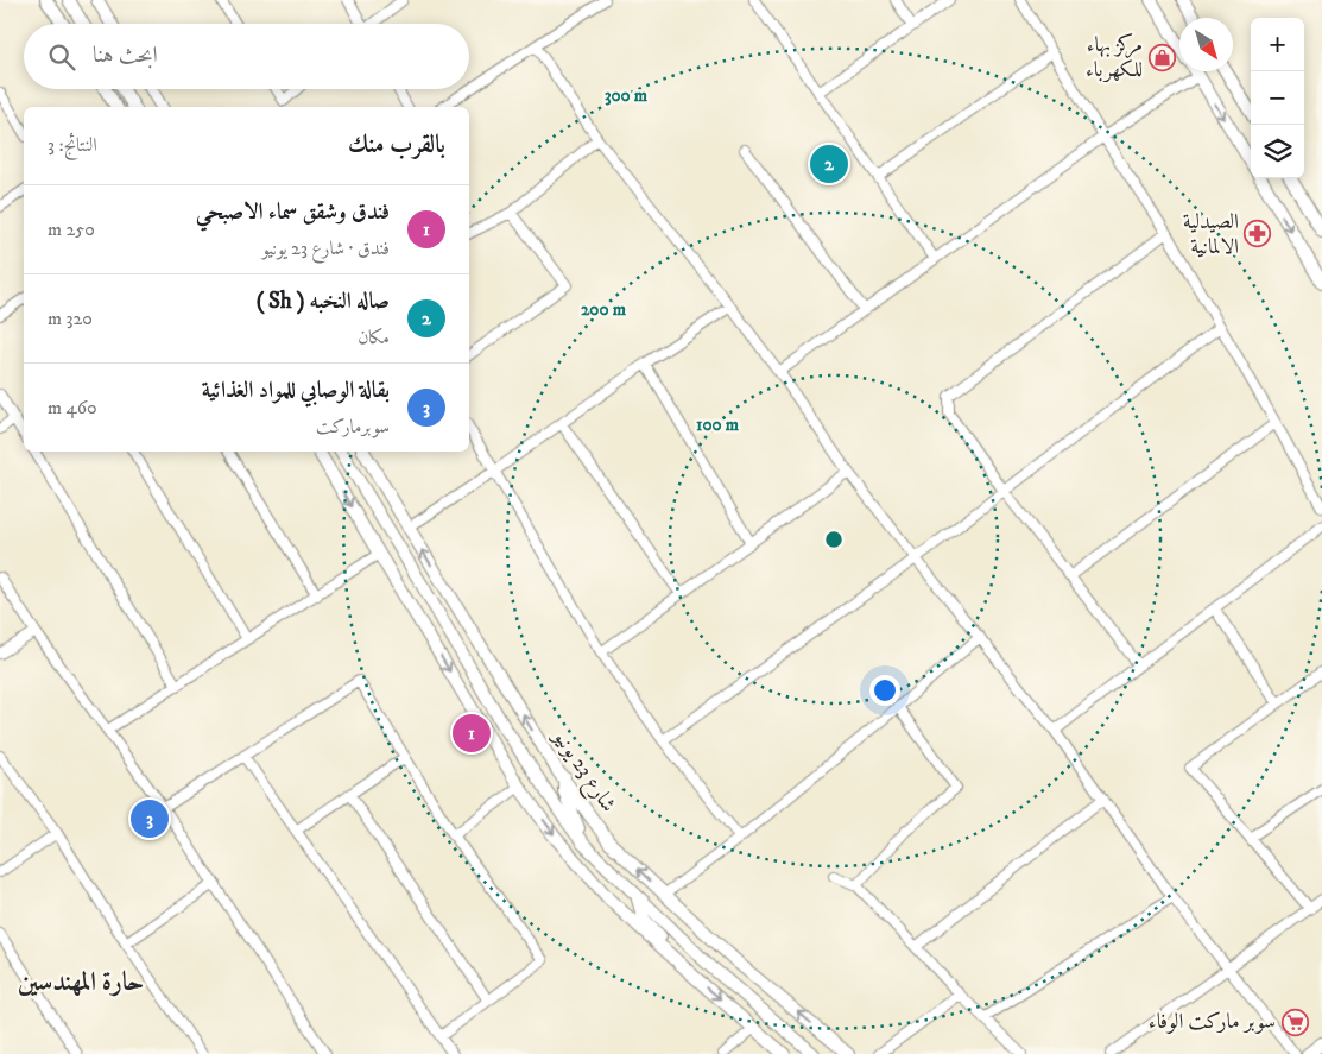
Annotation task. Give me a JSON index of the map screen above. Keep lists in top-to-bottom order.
{
  "streets": {
    "street": ["شارع 23 يونيو"]
  },
  "districts": ["حارة المهندسين"],
  "places": {
    "shop": ["مركز بهاء للكهرباء"],
    "pharmacy": ["الصيدلية الالمانية"],
    "supermarket": ["سوبر ماركت الوفاء"]
  },
  "north": "bottom right",
  "page": {
    "map_buttons": ["+", "−"],
    "search": "ابحث هنا",
    "heading": ["بالقرب منك", "النتائج: 3"],
    "pins": ["2", "1", "3"],
    "list": [
      {
        "mark": "1",
        "name": "فندق وشقق سماء الاصبحي",
        "note": "فندق · شارع 23 يونيو",
        "value": "250 m"
      },
      {
        "mark": "2",
        "name": "صاله النخبه ( Sh )",
        "note": "مكان",
        "value": "320 m"
      },
      {
        "mark": "3",
        "name": "بقالة الوصابي للمواد الغذائية",
        "note": "سوبرماركت",
        "value": "460 m"
      }
    ]
  },
  "rings": ["300 m", "200 m", "100 m"]
}
